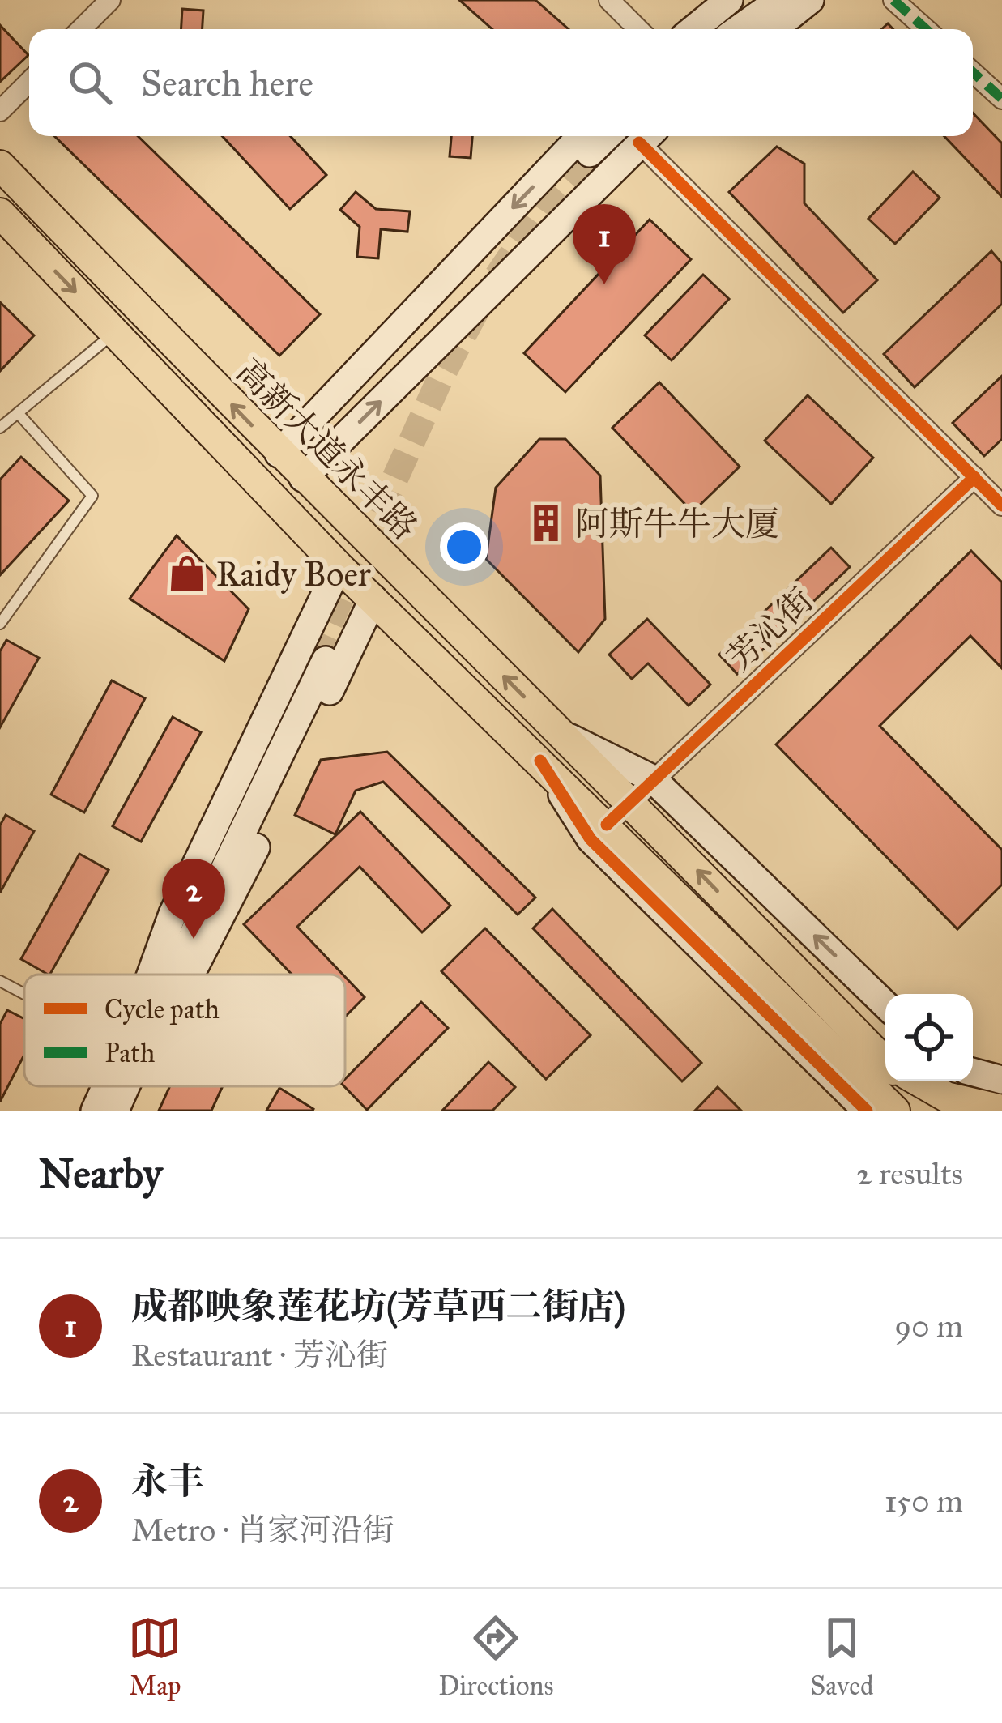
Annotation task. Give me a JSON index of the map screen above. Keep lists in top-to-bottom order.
{
  "streets": {
    "main road": ["高新大道永丰路"],
    "street": ["芳沁街"]
  },
  "crossings": [
    ["高新大道永丰路", "芳沁街"]
  ],
  "places": {
    "building": ["阿斯牛牛大厦"],
    "shop": ["Raidy Boer"]
  },
  "legend": ["Cycle path", "Path"],
  "page": {
    "search": "Search here",
    "pins": ["1", "2"],
    "heading": ["Nearby", "2 results"],
    "list": [
      {
        "mark": "1",
        "name": "成都映象莲花坊(芳草西二街店)",
        "note": "Restaurant · 芳沁街",
        "value": "90 m"
      },
      {
        "mark": "2",
        "name": "永丰",
        "note": "Metro · 肖家河沿街",
        "value": "150 m"
      }
    ],
    "nav": ["Map", "Directions", "Saved"]
  }
}
